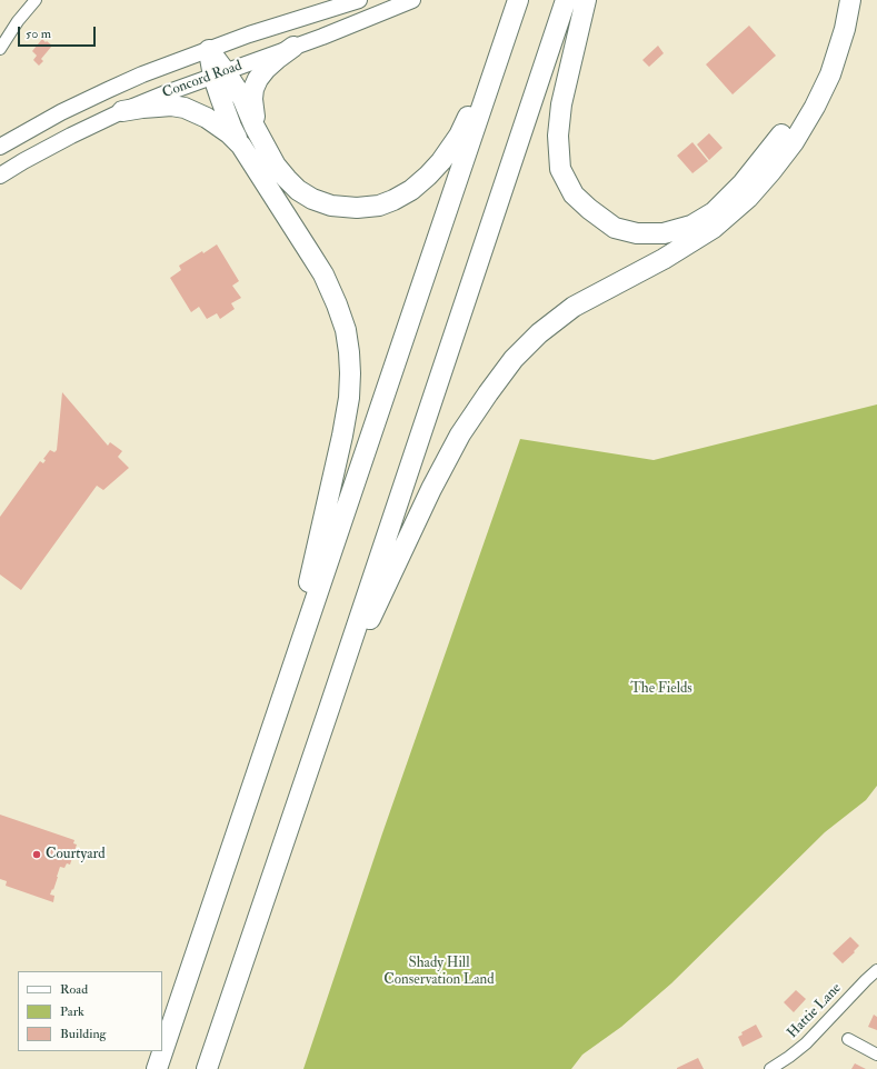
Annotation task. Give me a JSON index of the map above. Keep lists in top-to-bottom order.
{
  "streets": {
    "main road": ["Concord Road"],
    "street": ["Hattie Lane"]
  },
  "parks": ["The Fields", "Shady Hill Conservation Land"],
  "places": ["Courtyard"],
  "legend": ["Road", "Park", "Building"],
  "scale_bar": "50 m"
}
